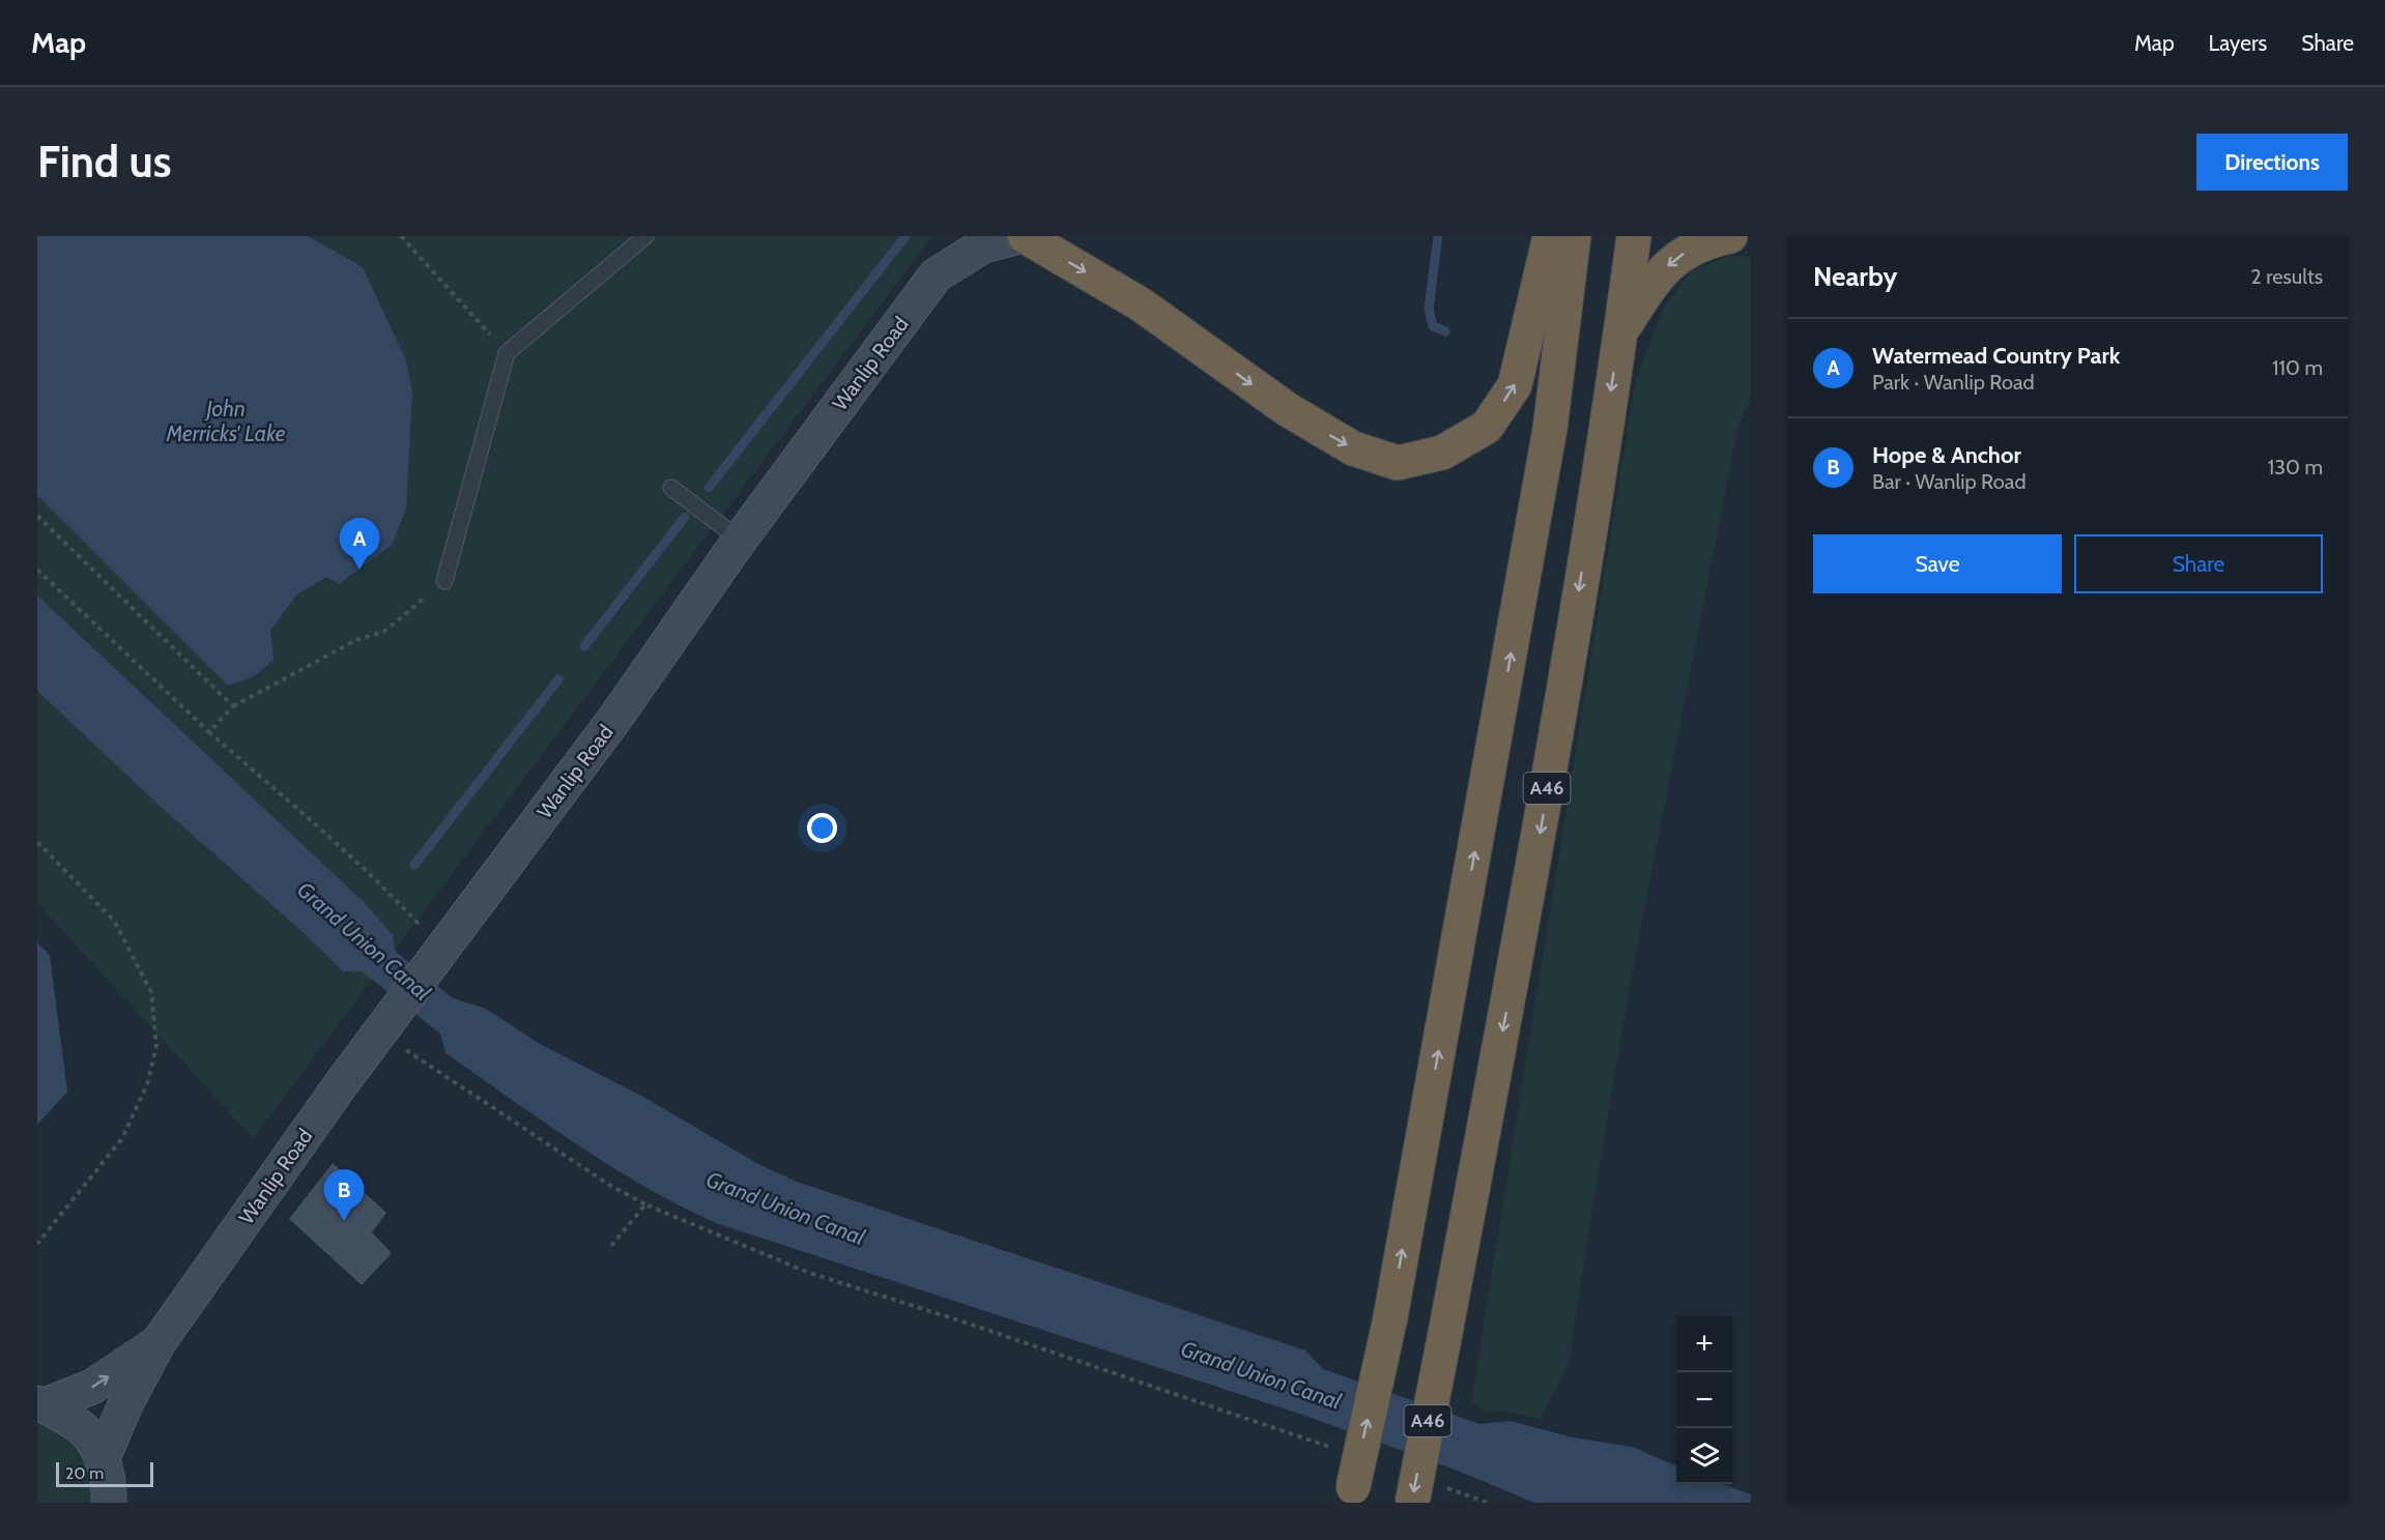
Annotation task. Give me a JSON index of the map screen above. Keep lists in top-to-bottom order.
{
  "streets": {
    "highway": ["A46"],
    "street": ["Wanlip Road"]
  },
  "water": ["John Merricks' Lake", "Grand Union Canal"],
  "scale_bar": "20 m",
  "page": {
    "header": "Map",
    "nav": ["Map", "Layers", "Share"],
    "buttons": [
      "Directions",
      ["Save", "Share"]
    ],
    "title": "Find us",
    "heading": ["Nearby", "2 results"],
    "list": [
      {
        "mark": "A",
        "name": "Watermead Country Park",
        "note": "Park · Wanlip Road",
        "value": "110 m"
      },
      {
        "mark": "B",
        "name": "Hope & Anchor",
        "note": "Bar · Wanlip Road",
        "value": "130 m"
      }
    ],
    "pins": ["A", "B"],
    "map_buttons": ["+", "−"],
    "scale": "20 m"
  }
}
